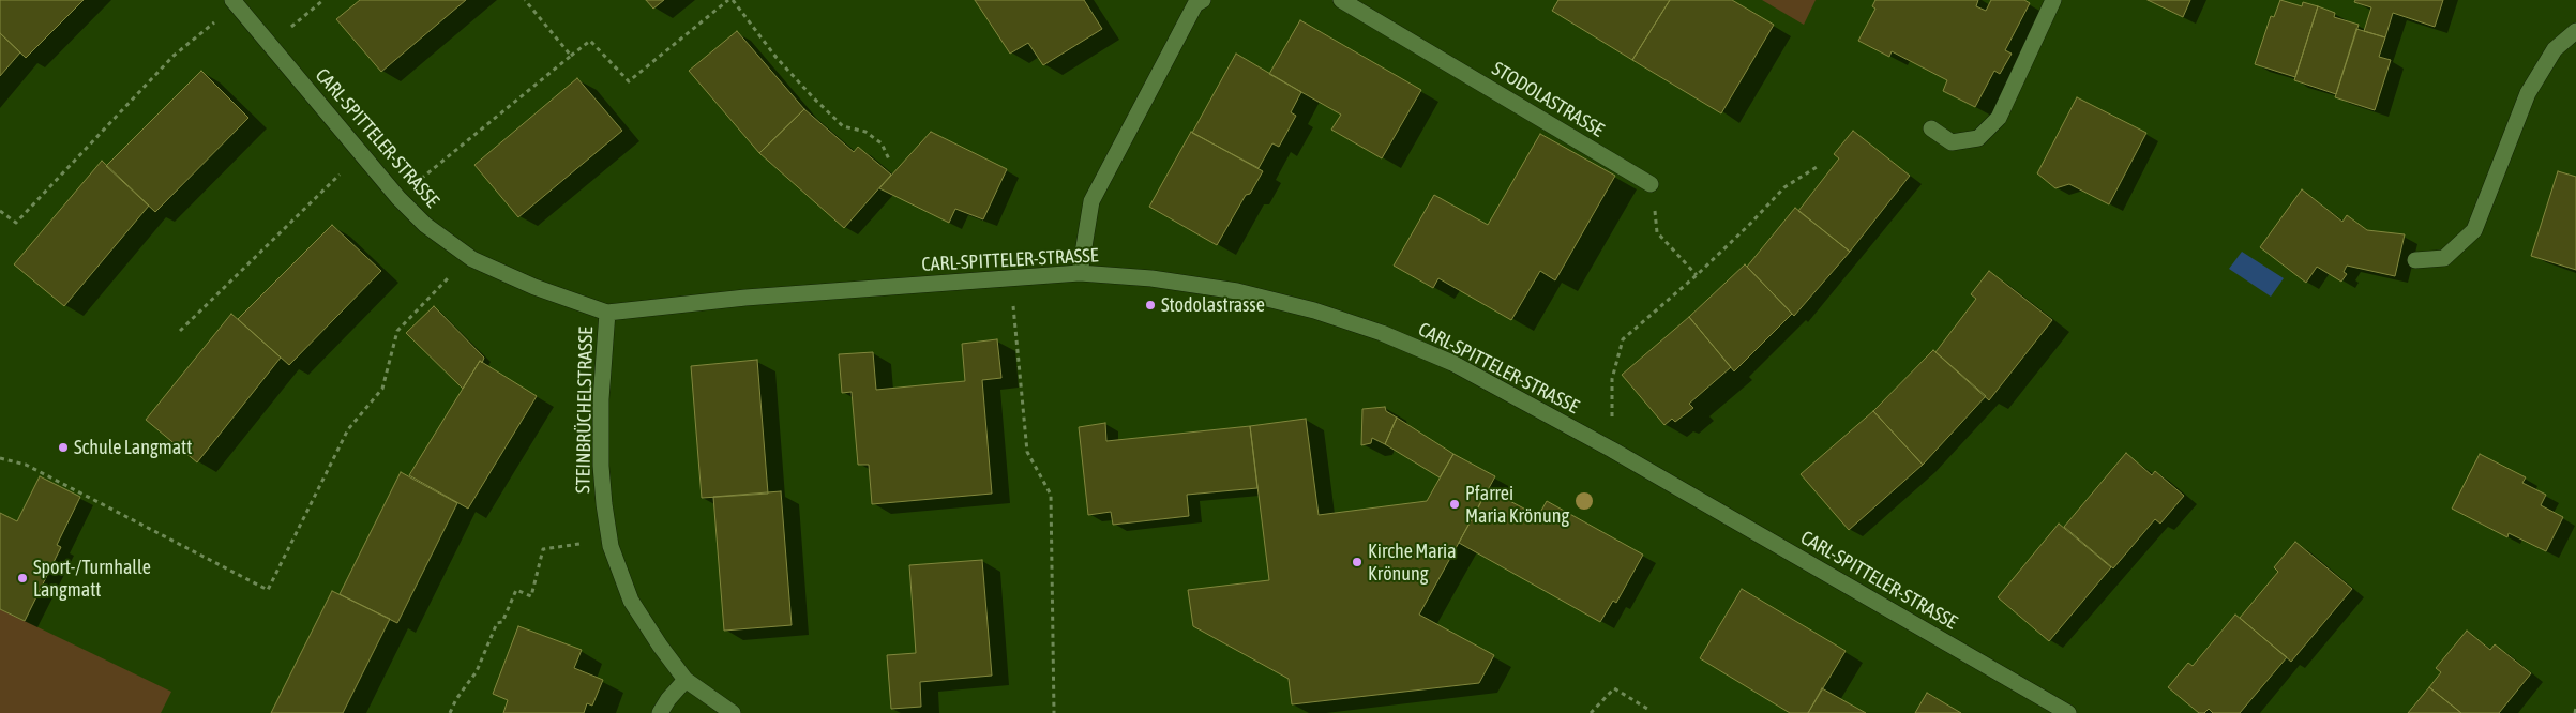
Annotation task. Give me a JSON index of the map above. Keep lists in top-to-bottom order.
{
  "streets": {
    "street": ["STODOLASTRASSE", "CARL-SPITTELER-STRASSE", "STEINBRÜCHELSTRASSE"]
  },
  "crossings": [
    ["CARL-SPITTELER-STRASSE", "STEINBRÜCHELSTRASSE"]
  ],
  "places": [
    "Stodolastrasse",
    "Schule Langmatt",
    "Pfarrei Maria Krönung",
    "Kirche Maria Krönung",
    "Sport-/Turnhalle Langmatt"
  ]
}
